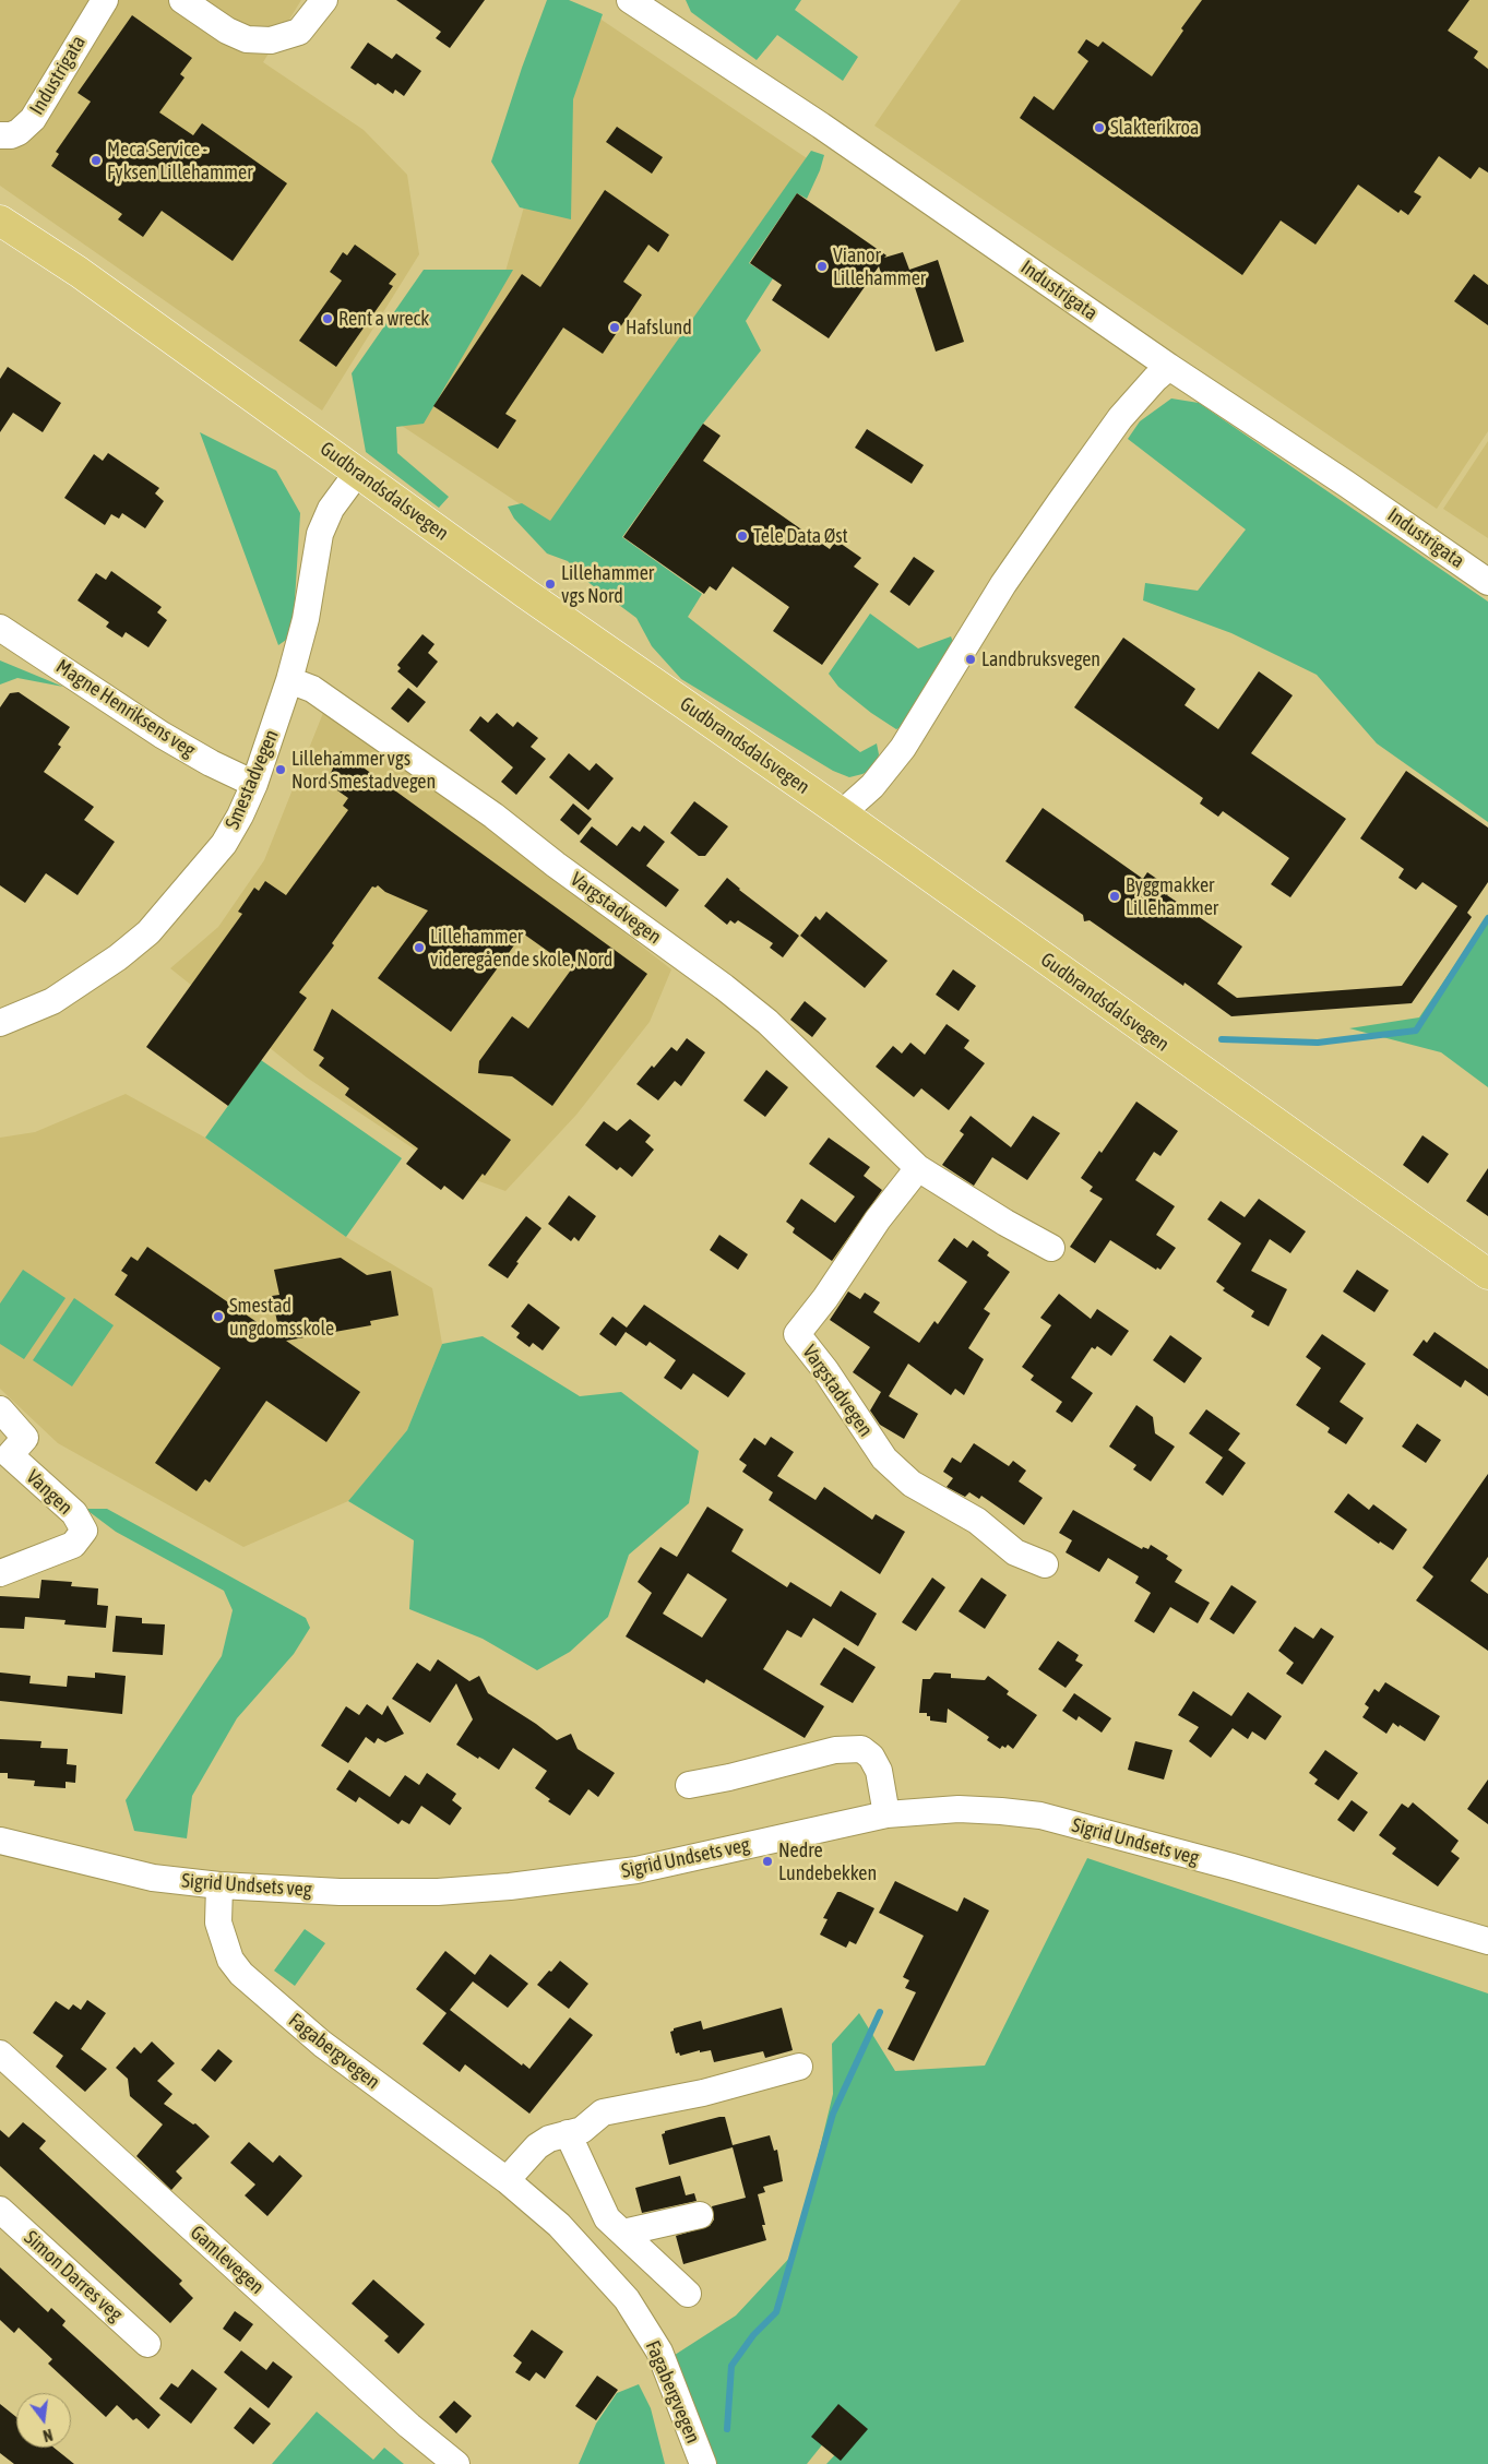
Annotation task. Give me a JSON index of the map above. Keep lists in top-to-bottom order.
{
  "streets": {
    "main road": ["Gudbrandsdalsvegen"],
    "street": [
      "Industrigata",
      "Magne Henriksens veg",
      "Smestadvegen",
      "Vargstadvegen",
      "Vangen",
      "Sigrid Undsets veg",
      "Fagabergvegen",
      "Gamlevegen",
      "Simon Darres veg"
    ]
  },
  "crossings": [
    ["Gudbrandsdalsvegen", "Smestadvegen"],
    ["Magne Henriksens veg", "Smestadvegen"],
    ["Smestadvegen", "Vargstadvegen"],
    ["Sigrid Undsets veg", "Fagabergvegen"]
  ],
  "places": [
    "Slakterikroa",
    "Meca Service - Fyksen Lillehammer",
    "Vianor Lillehammer",
    "Rent a wreck",
    "Hafslund",
    "Tele Data Øst",
    "Lillehammer vgs Nord",
    "Landbruksvegen",
    "Lillehammer vgs Nord Smestadvegen",
    "Byggmakker Lillehammer",
    "Lillehammer videregående skole, Nord",
    "Smestad ungdomsskole",
    "Nedre Lundebekken"
  ],
  "north": "bottom"
}
